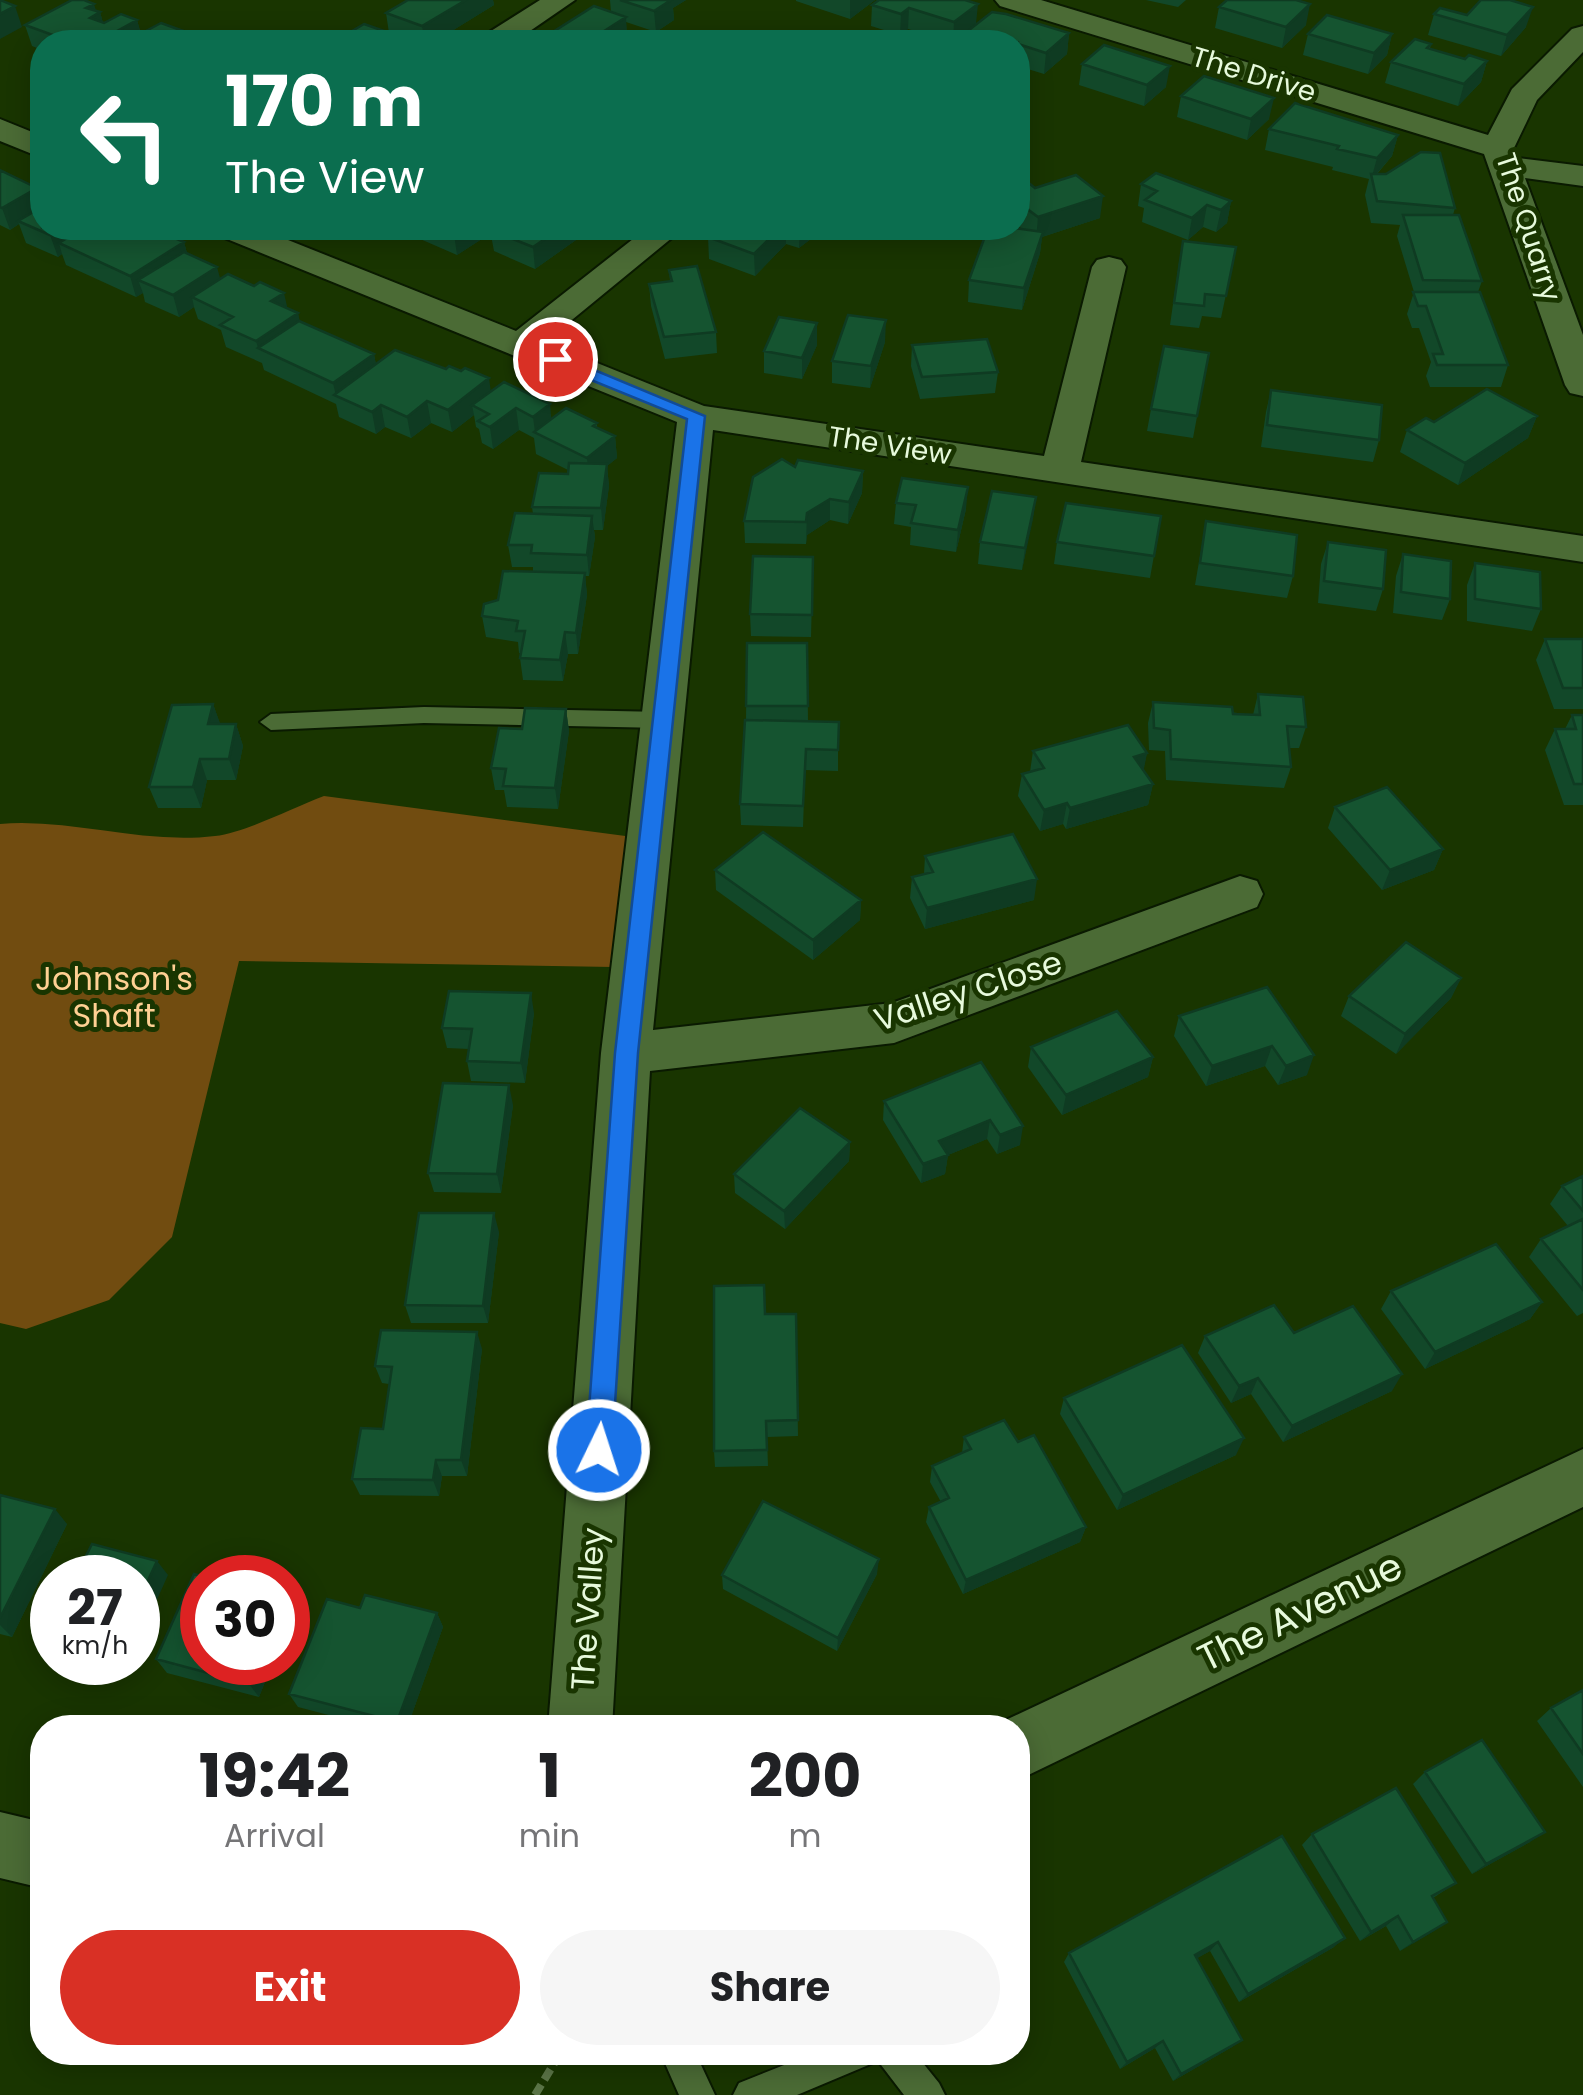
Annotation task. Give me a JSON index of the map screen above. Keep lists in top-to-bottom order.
{
  "streets": {
    "street": [
      "The Drive",
      "The Quarry",
      "The View",
      "Valley Close",
      "The Valley",
      "The Avenue"
    ]
  },
  "crossings": [
    ["The Drive", "The Quarry"],
    ["The View", "The Valley"],
    ["Valley Close", "The Valley"]
  ],
  "parks": ["Johnson's Shaft"],
  "page": {
    "turn": ["170 m", "The View"],
    "speed": "27 km/h",
    "limit": "30",
    "eta": [
      "19:42",
      "Arrival",
      "1",
      "min",
      "200",
      "m"
    ],
    "buttons": ["Exit", "Share"]
  }
}
